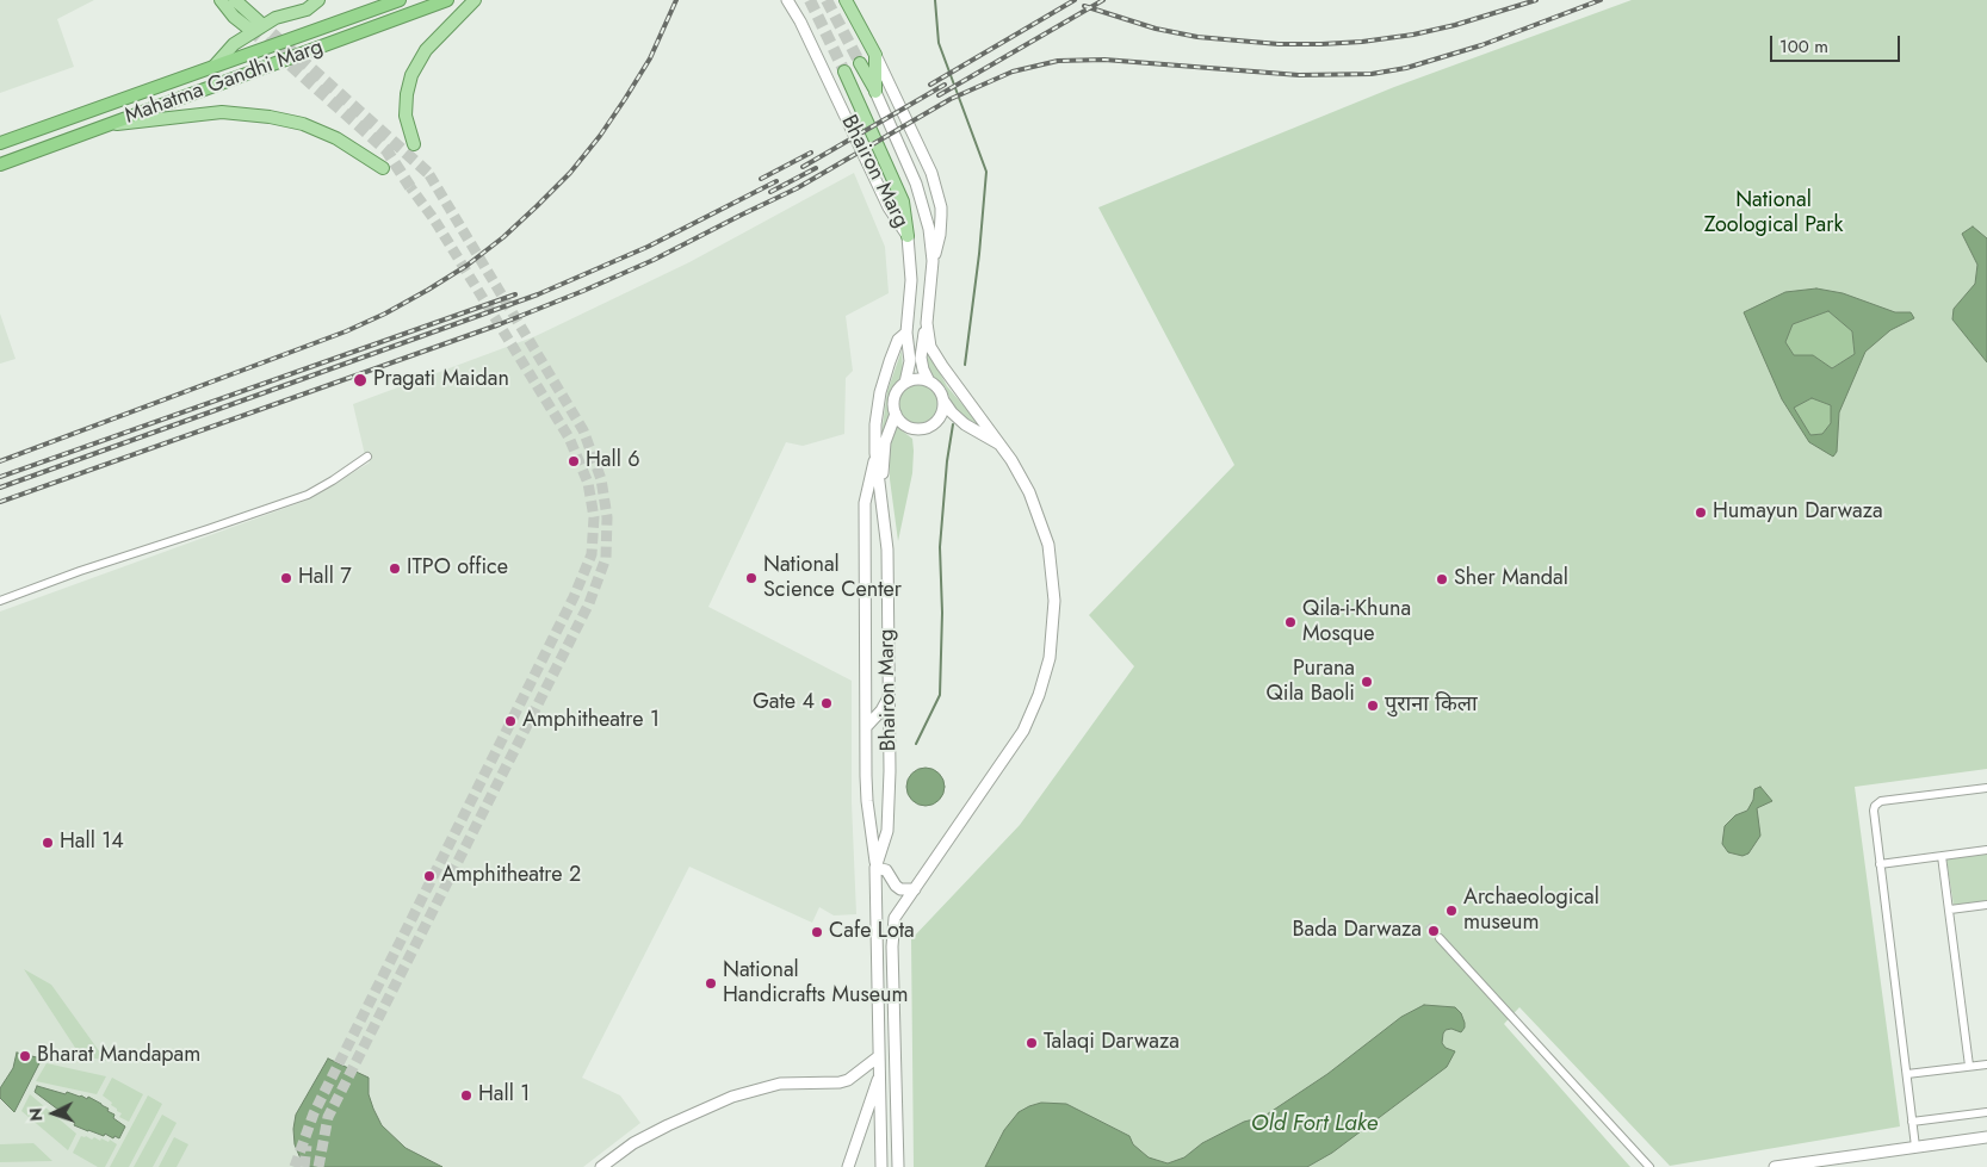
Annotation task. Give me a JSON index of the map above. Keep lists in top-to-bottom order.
{
  "streets": {
    "highway": ["Mahatma Gandhi Marg"],
    "main road": ["Bhairon Marg"]
  },
  "water": ["Old Fort Lake"],
  "parks": ["National Zoological Park"],
  "places": [
    "Pragati Maidan",
    "Hall 6",
    "Humayun Darwaza",
    "ITPO office",
    "Hall 7",
    "National Science Center",
    "Sher Mandal",
    "Qila-i-Khuna Mosque",
    "Purana Qila Baoli",
    "Gate 4",
    "पुराना किला",
    "Amphitheatre 1",
    "Hall 14",
    "Amphitheatre 2",
    "Archaeological museum",
    "Bada Darwaza",
    "Cafe Lota",
    "National Handicrafts Museum",
    "Talaqi Darwaza",
    "Bharat Mandapam",
    "Hall 1"
  ],
  "scale_bar": "100 m",
  "north": "left"
}
